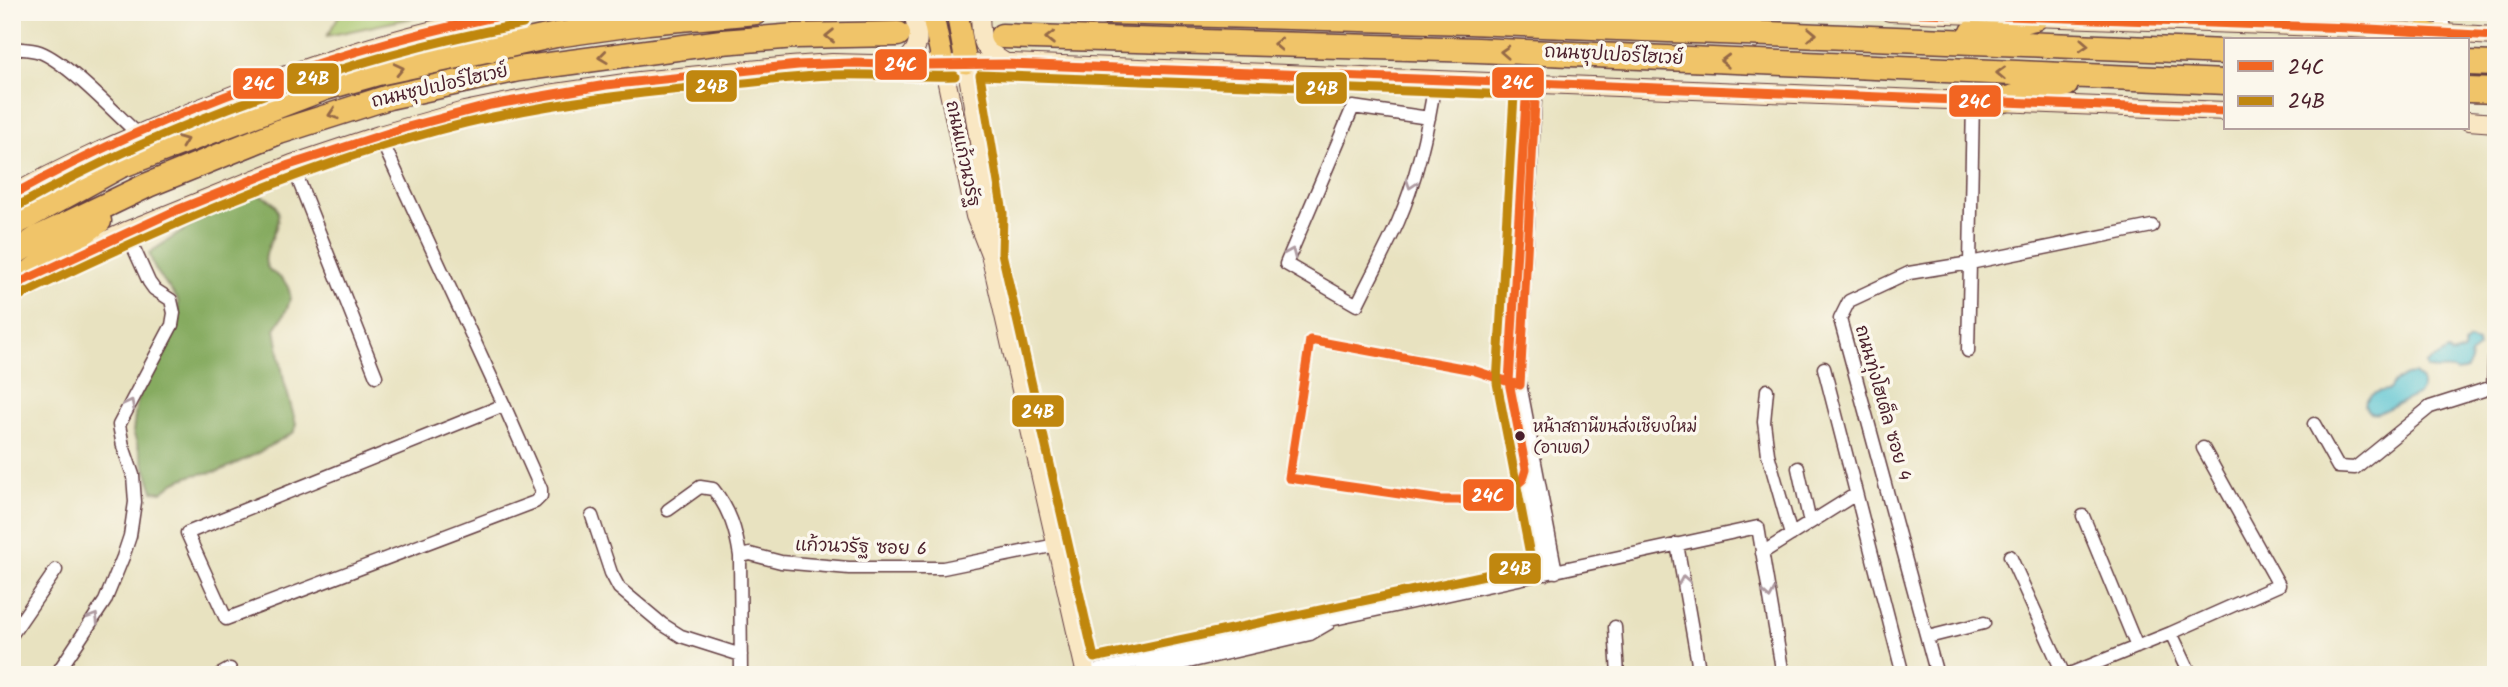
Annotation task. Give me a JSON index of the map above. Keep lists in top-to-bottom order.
{
  "streets": {
    "highway": ["ถนนซุปเปอร์ไฮเวย์"],
    "main road": ["ถนนแก้วนวรัฐ"],
    "street": ["ถนนทุ่งโฮเต็ล ซอย 4", "แก้วนวรัฐ ซอย 6"]
  },
  "crossings": [
    ["ถนนแก้วนวรัฐ", "แก้วนวรัฐ ซอย 6"]
  ],
  "places": ["หน้าสถานีขนส่งเชียงใหม่ (อาเขต)"],
  "lines": ["transit line 24C", "transit line 24B"],
  "legend": ["24C", "24B"]
}
